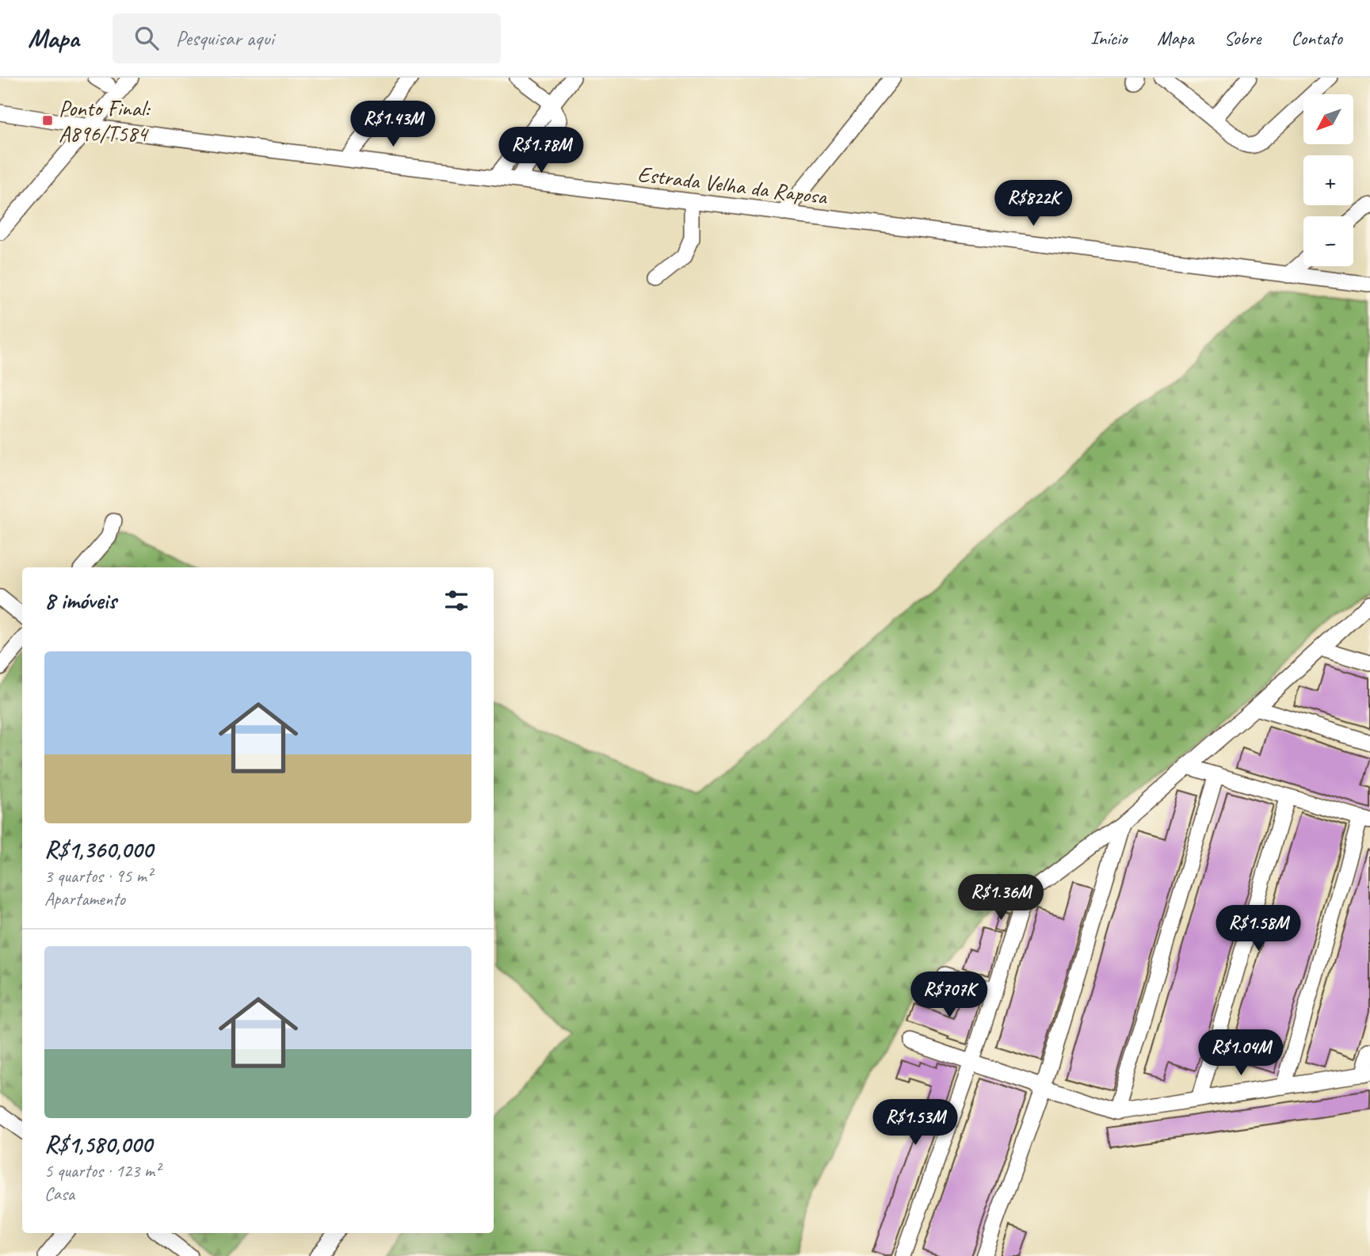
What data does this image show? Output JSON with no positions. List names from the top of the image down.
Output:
{
  "streets": {
    "street": ["Estrada Velha da Raposa"]
  },
  "places": {
    "transit": ["Ponto Final: A896/T584"]
  },
  "north": "bottom left",
  "page": {
    "header": "Mapa",
    "search": "Pesquisar aqui",
    "nav": [
      "Início",
      "Mapa",
      "Sobre",
      "Contato"
    ],
    "map_buttons": ["+", "−"],
    "price": [
      "R$1.43M",
      "R$1.78M",
      "R$822K",
      "R$1.36M",
      "R$1.58M",
      "R$707K",
      "R$1.04M",
      "R$1.53M"
    ],
    "heading": "8 imóveis",
    "list": [
      {
        "name": "R$1,360,000",
        "note": "3 quartos · 95 m² · Apartamento"
      },
      {
        "name": "R$1,580,000",
        "note": "5 quartos · 123 m² · Casa"
      }
    ]
  }
}
